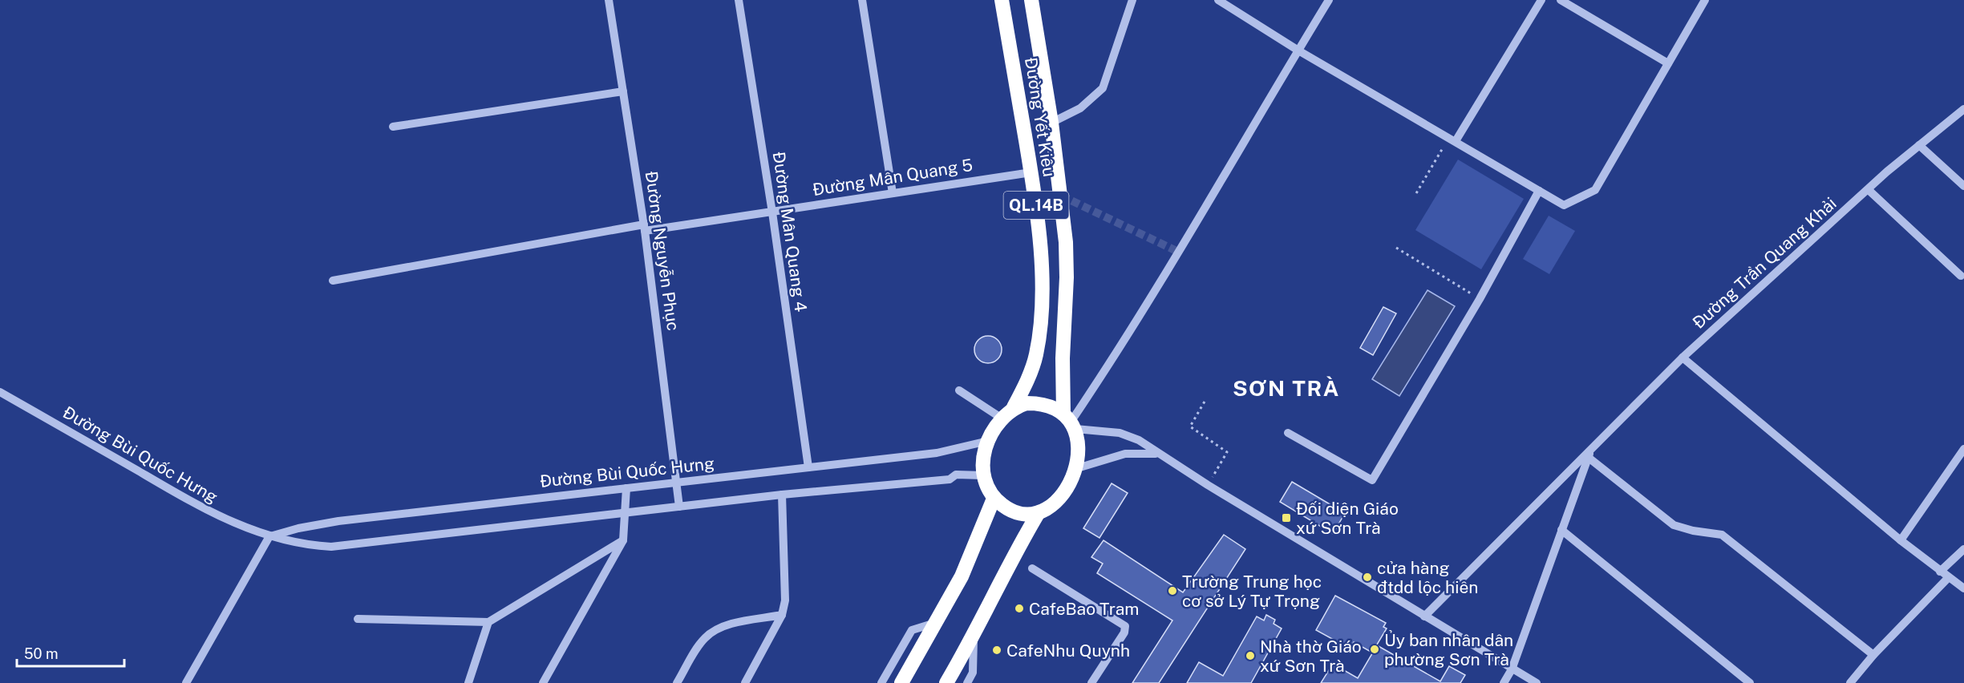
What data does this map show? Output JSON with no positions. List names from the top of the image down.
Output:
{
  "streets": {
    "highway": ["Đường Yết Kiêu", "QL.14B"],
    "street": [
      "Đường Mân Quang 5",
      "Đường Mân Quang 4",
      "Đường Nguyễn Phục",
      "Đường Trần Quang Khải",
      "Đường Bùi Quốc Hưng"
    ]
  },
  "crossings": [
    ["Đường Yết Kiêu", "Đường Mân Quang 5"],
    ["Đường Yết Kiêu", "Đường Bùi Quốc Hưng"],
    ["Đường Mân Quang 5", "Đường Mân Quang 4"],
    ["Đường Mân Quang 5", "Đường Nguyễn Phục"],
    ["Đường Mân Quang 4", "Đường Bùi Quốc Hưng"],
    ["Đường Nguyễn Phục", "Đường Bùi Quốc Hưng"]
  ],
  "districts": ["SƠN TRÀ"],
  "places": {
    "transit": ["Đối diện Giáo xứ Sơn Trà"],
    "other": [
      "cửa hàng đtdd lộc hiên",
      "Trường Trung học cơ sở Lý Tự Trọng",
      "CafeBao Tram",
      "Ủy ban nhân dân phường Sơn Trà",
      "CafeNhu Quynh",
      "Nhà thờ Giáo xứ Sơn Trà"
    ]
  },
  "scale_bar": "50 m"
}
